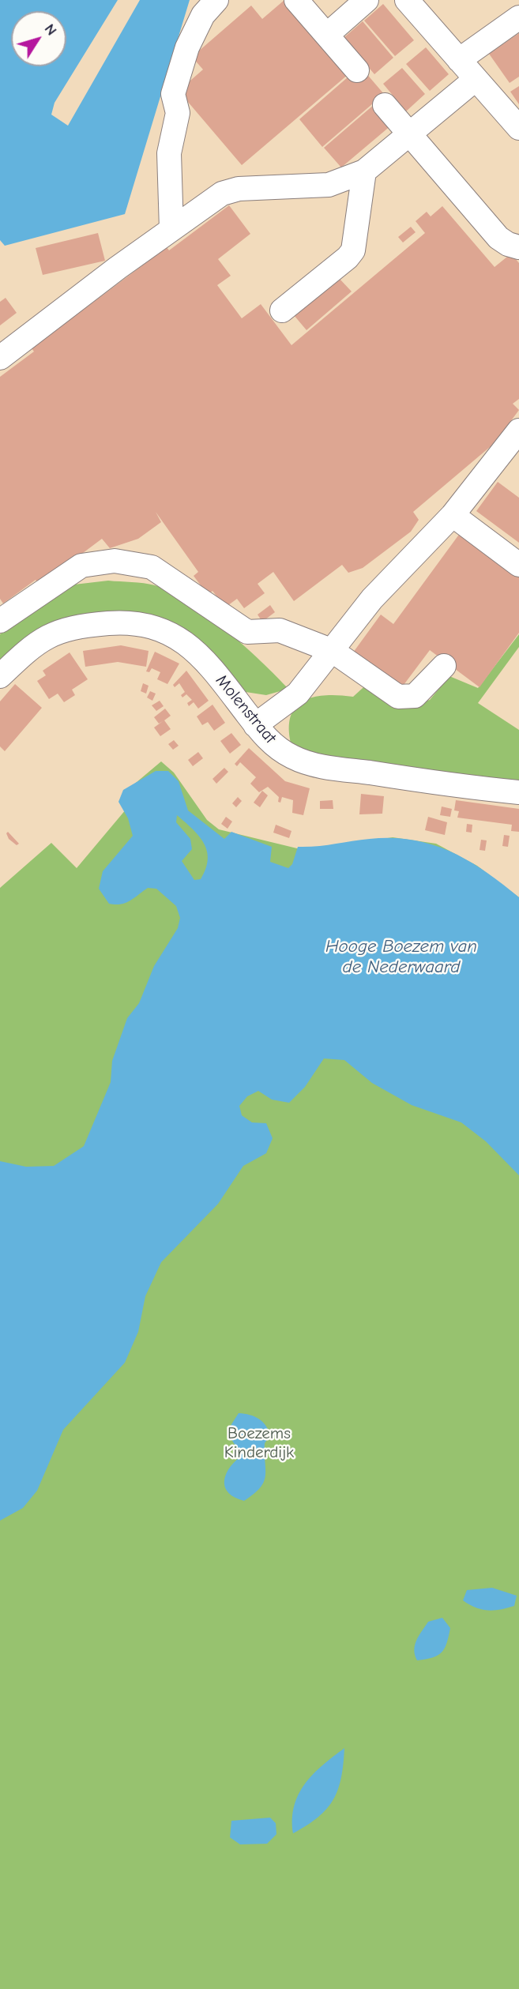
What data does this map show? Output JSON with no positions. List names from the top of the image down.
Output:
{
  "streets": {
    "street": ["Molenstraat"]
  },
  "water": ["Hooge Boezem van de Nederwaard"],
  "parks": ["Boezems Kinderdijk"],
  "north": "top right"
}
